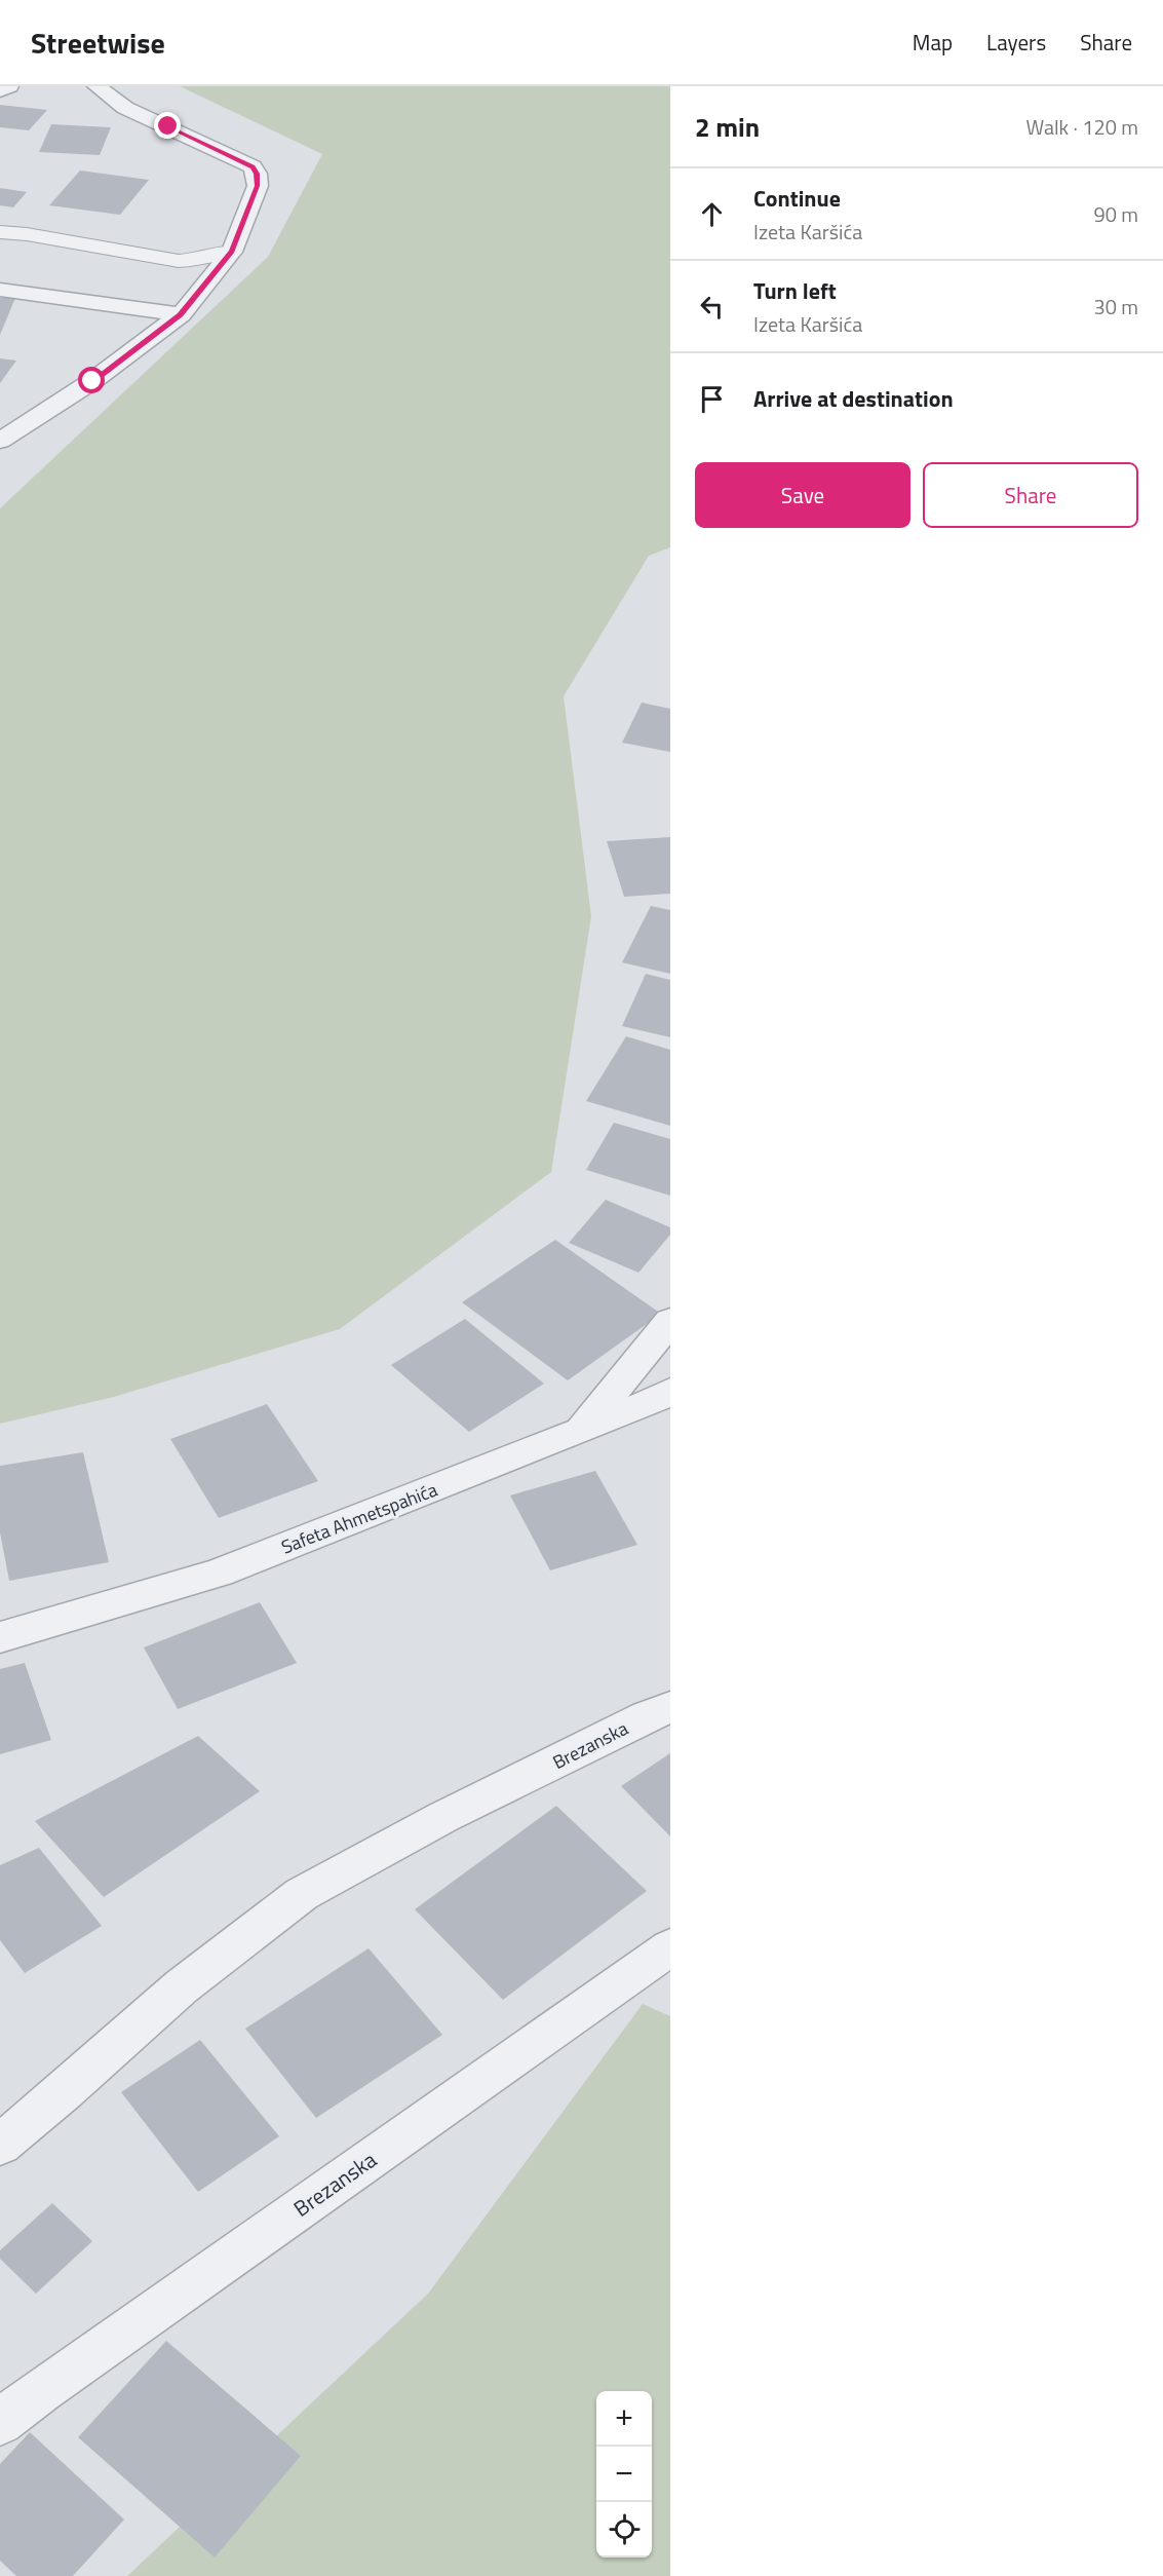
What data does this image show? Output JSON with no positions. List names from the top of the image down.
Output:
{
  "streets": {
    "street": ["Safeta Ahmetspahića", "Brezanska"]
  },
  "page": {
    "header": "Streetwise",
    "nav": ["Map", "Layers", "Share"],
    "heading": ["2 min", "Walk · 120 m"],
    "list": [
      ["Continue", "Izeta Karšića", "90 m"],
      ["Turn left", "Izeta Karšića", "30 m"],
      "Arrive at destination"
    ],
    "buttons": ["Save", "Share"],
    "map_buttons": ["+", "−"]
  }
}
